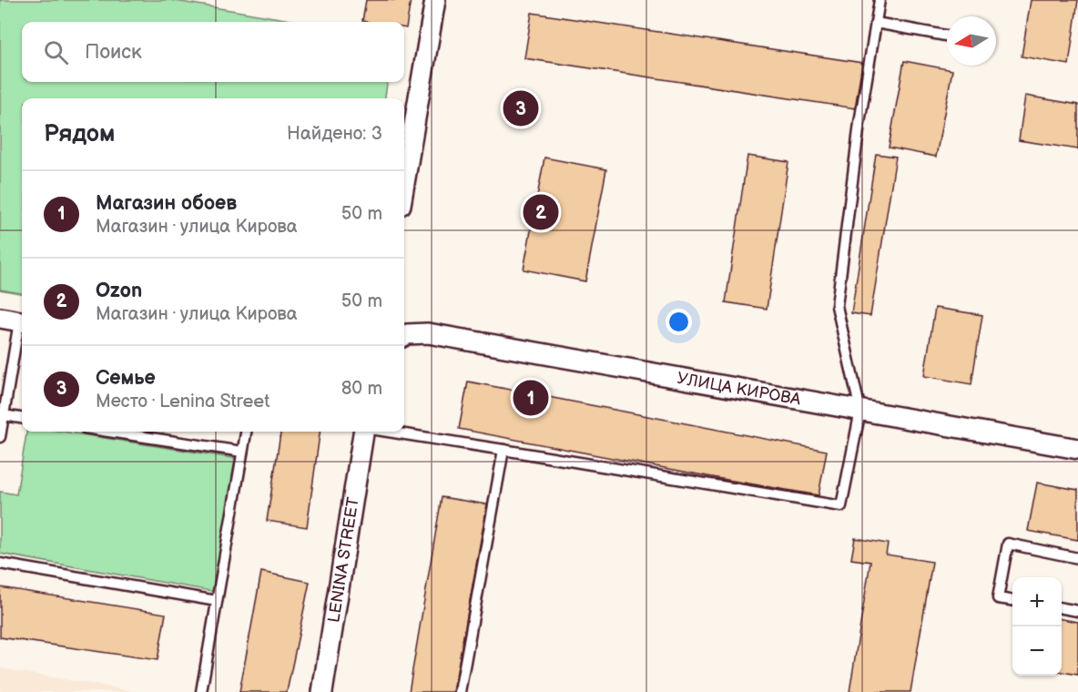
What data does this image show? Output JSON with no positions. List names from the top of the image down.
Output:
{
  "streets": {
    "street": ["УЛИЦА КИРОВА", "LENINA STREET"]
  },
  "north": "left",
  "page": {
    "search": "Поиск",
    "pins": ["3", "2", "1"],
    "heading": ["Рядом", "Найдено: 3"],
    "list": [
      {
        "mark": "1",
        "name": "Магазин обоев",
        "note": "Магазин · улица Кирова",
        "value": "50 m"
      },
      {
        "mark": "2",
        "name": "Ozon",
        "note": "Магазин · улица Кирова",
        "value": "50 m"
      },
      {
        "mark": "3",
        "name": "Семье",
        "note": "Место · Lenina Street",
        "value": "80 m"
      }
    ],
    "map_buttons": ["+", "−"]
  }
}
